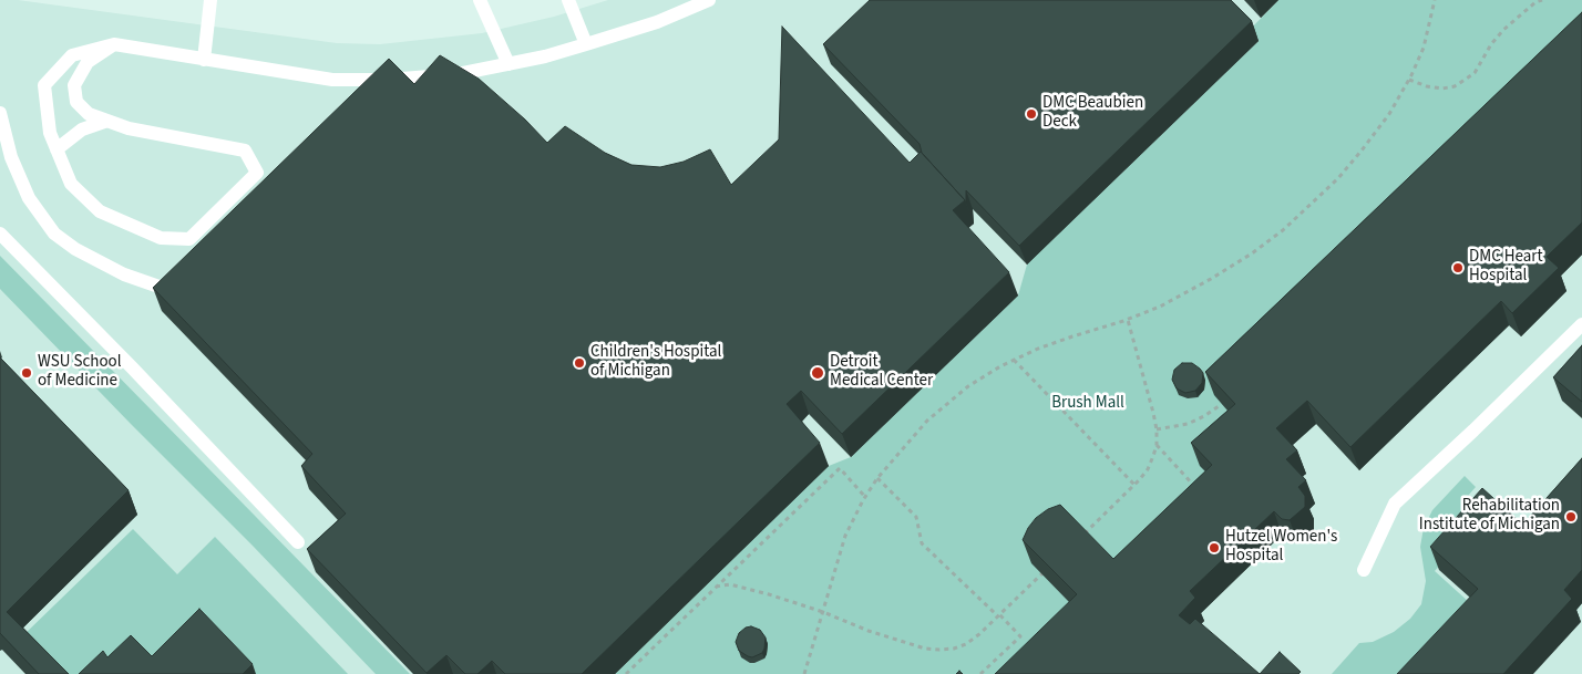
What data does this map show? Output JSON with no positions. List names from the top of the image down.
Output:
{
  "parks": ["Brush Mall"],
  "places": [
    "DMC Beaubien Deck",
    "DMC Heart Hospital",
    "Children's Hospital of Michigan",
    "WSU School of Medicine",
    "Detroit Medical Center",
    "Rehabilitation Institute of Michigan",
    "Hutzel Women's Hospital"
  ]
}
